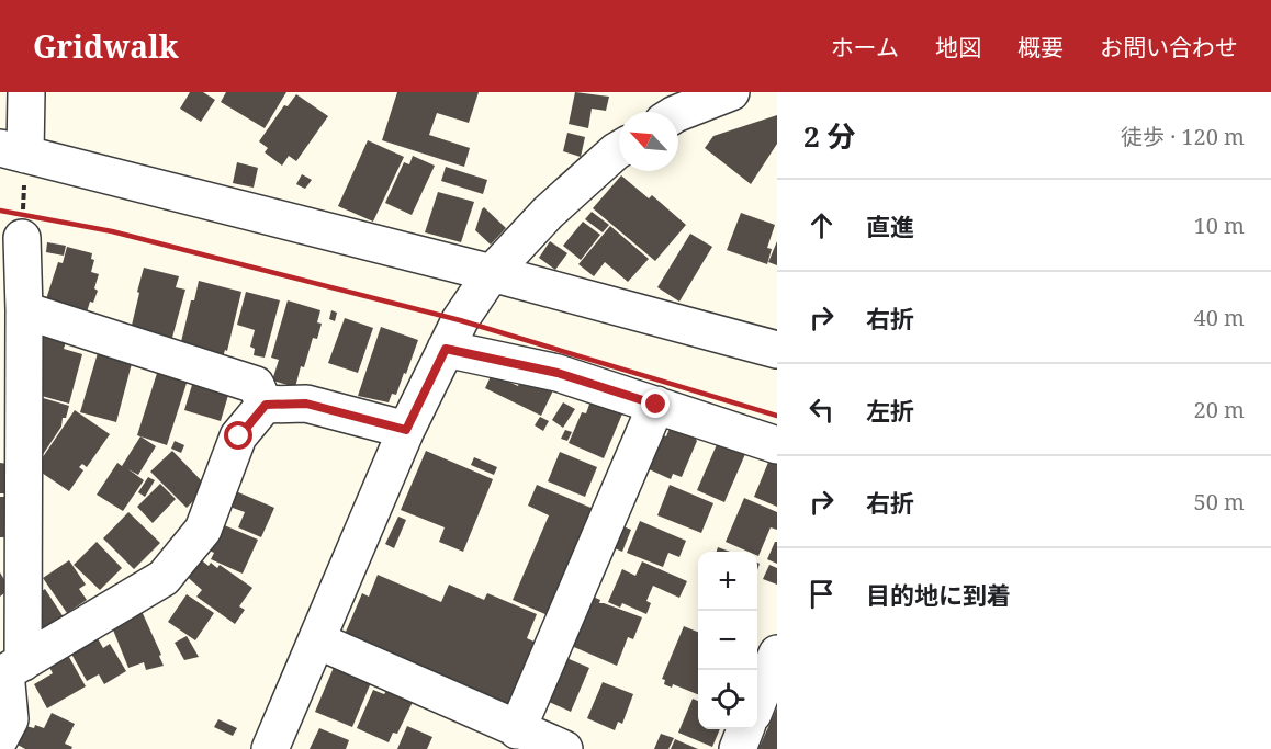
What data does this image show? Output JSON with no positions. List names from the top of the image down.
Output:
{
  "north": "top left",
  "page": {
    "header": "Gridwalk",
    "nav": [
      "ホーム",
      "地図",
      "概要",
      "お問い合わせ"
    ],
    "heading": ["2 分", "徒歩 · 120 m"],
    "list": [
      ["直進", "10 m"],
      ["右折", "40 m"],
      ["左折", "20 m"],
      ["右折", "50 m"],
      "目的地に到着"
    ],
    "map_buttons": ["+", "−"]
  }
}
